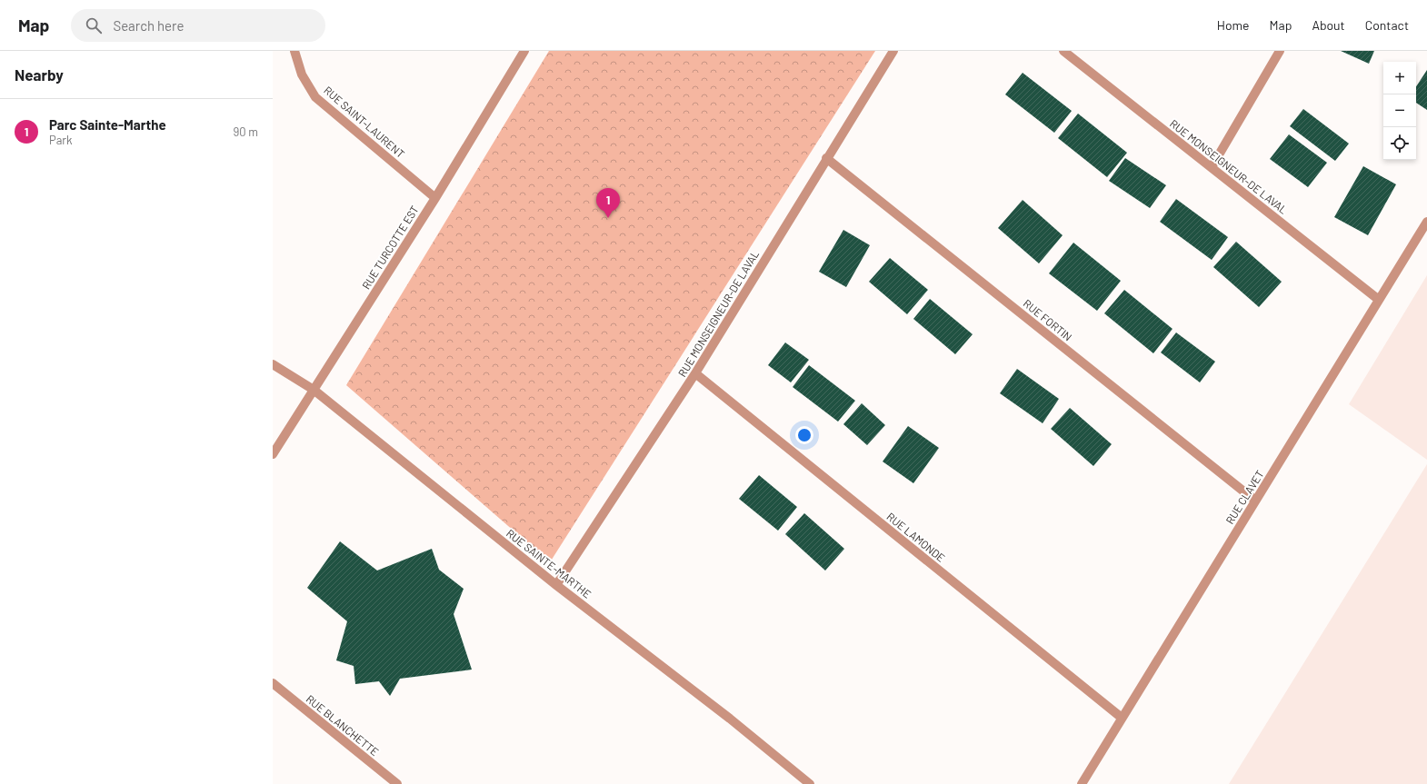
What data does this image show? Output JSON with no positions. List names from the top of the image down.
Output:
{
  "streets": {
    "street": [
      "RUE SAINT-LAURENT",
      "RUE MONSEIGNEUR-DE LAVAL",
      "RUE TURCOTTE EST",
      "RUE FORTIN",
      "RUE CLAVET",
      "RUE LAMONDE",
      "RUE SAINTE-MARTHE",
      "RUE BLANCHETTE"
    ]
  },
  "crossings": [
    ["RUE SAINT-LAURENT", "RUE TURCOTTE EST"],
    ["RUE MONSEIGNEUR-DE LAVAL", "RUE FORTIN"],
    ["RUE MONSEIGNEUR-DE LAVAL", "RUE CLAVET"],
    ["RUE MONSEIGNEUR-DE LAVAL", "RUE LAMONDE"],
    ["RUE MONSEIGNEUR-DE LAVAL", "RUE SAINTE-MARTHE"],
    ["RUE TURCOTTE EST", "RUE SAINTE-MARTHE"],
    ["RUE FORTIN", "RUE CLAVET"],
    ["RUE CLAVET", "RUE LAMONDE"]
  ],
  "page": {
    "header": "Map",
    "search": "Search here",
    "nav": [
      "Home",
      "Map",
      "About",
      "Contact"
    ],
    "heading": "Nearby",
    "map_buttons": ["+", "−"],
    "list": [
      {
        "mark": "1",
        "name": "Parc Sainte-Marthe",
        "note": "Park",
        "value": "90 m"
      }
    ],
    "pins": "1"
  }
}
